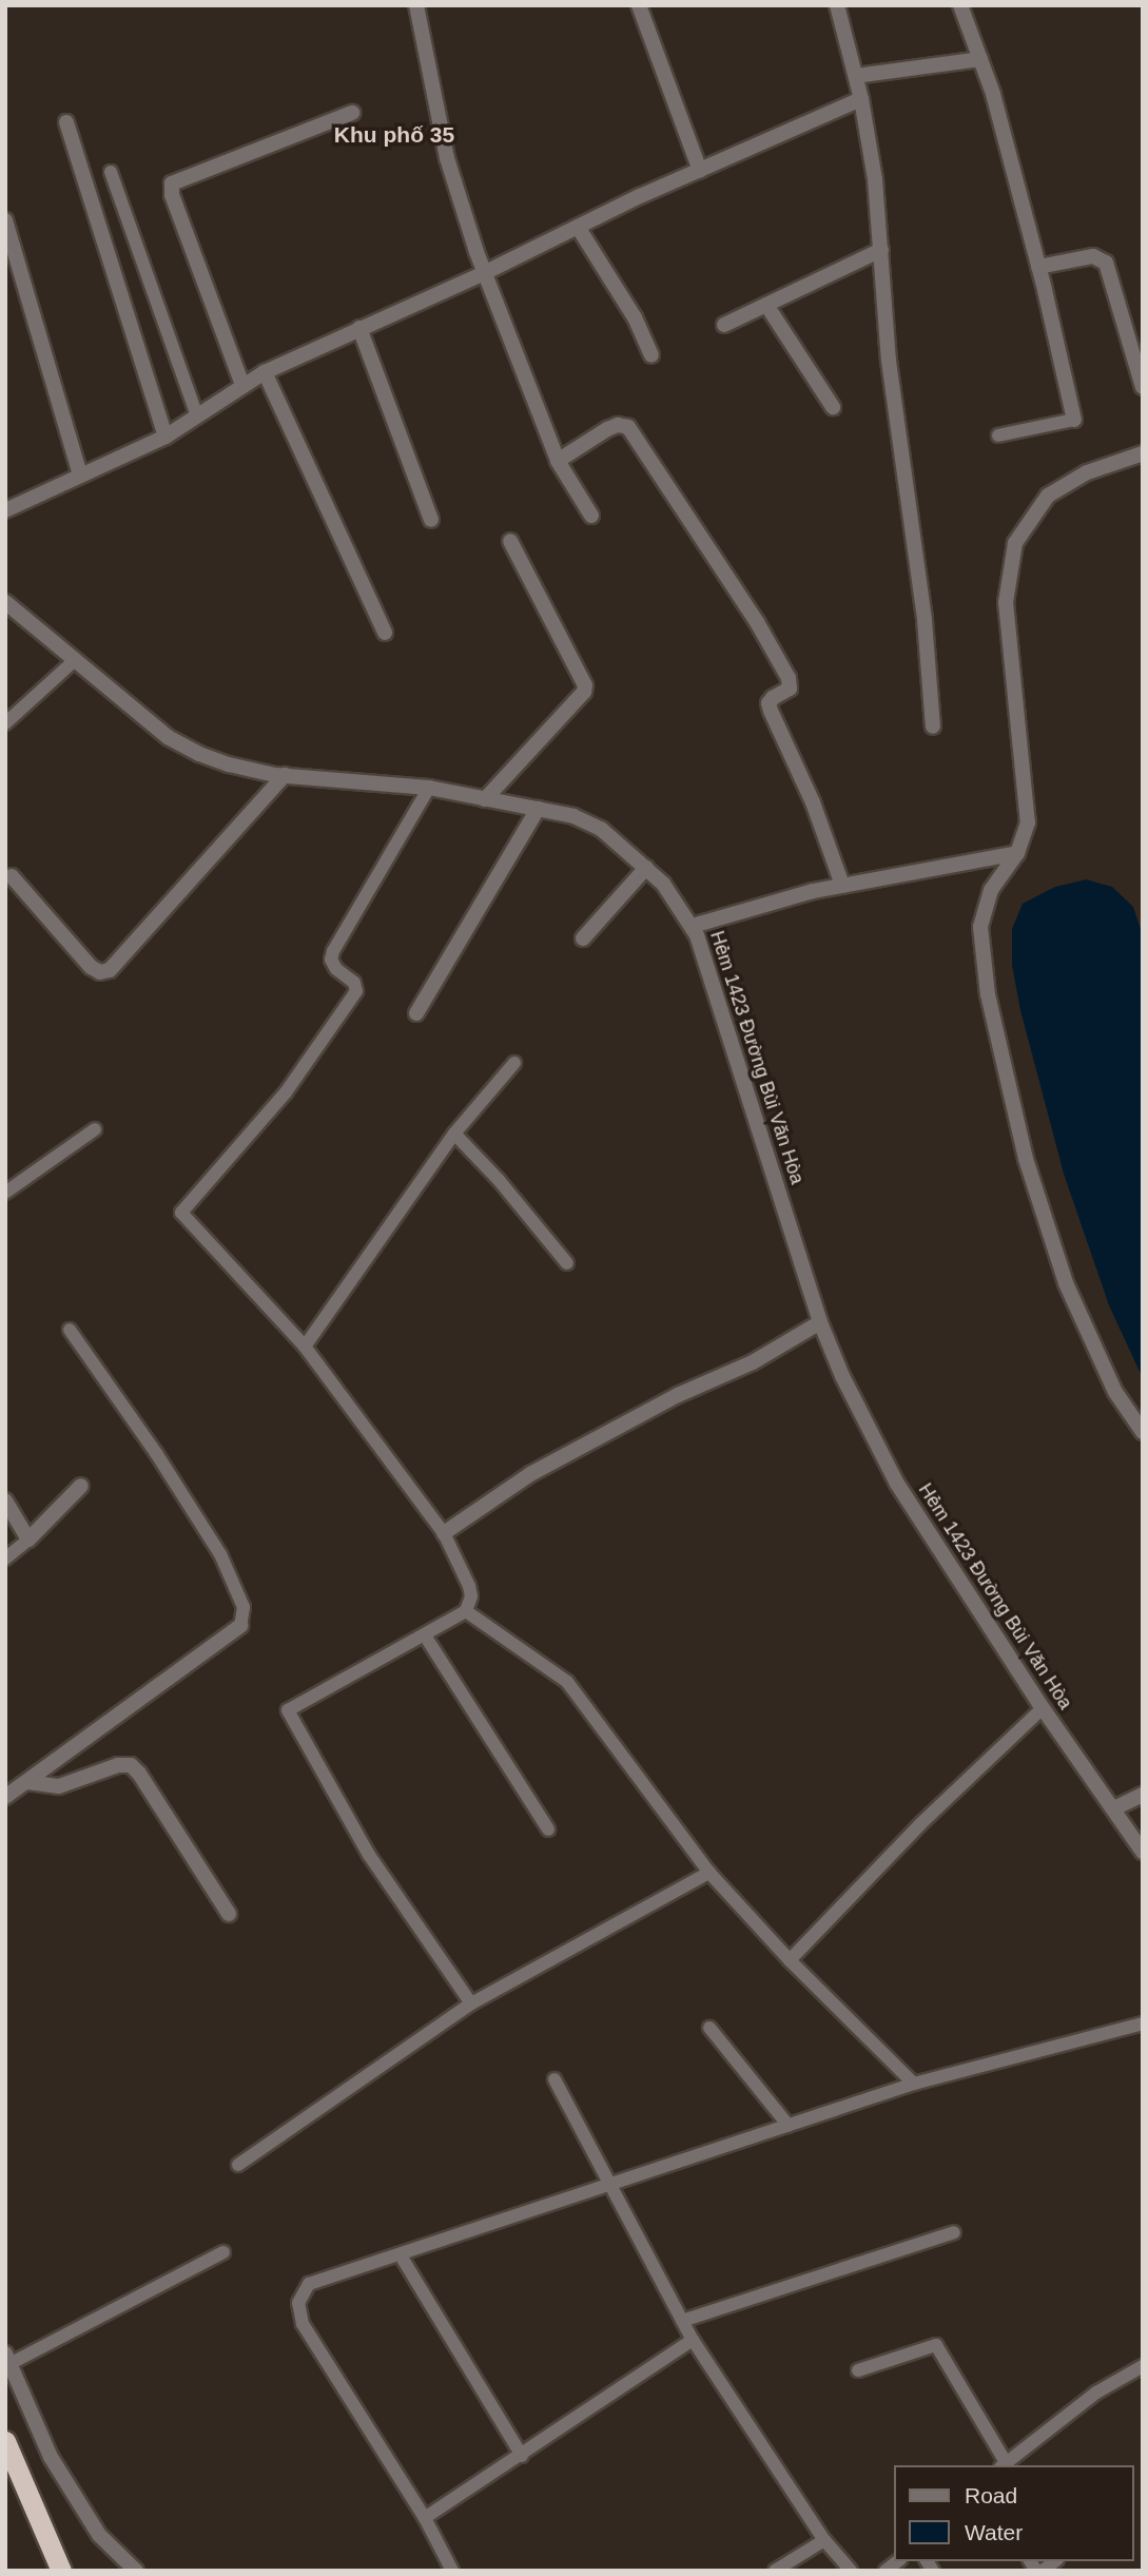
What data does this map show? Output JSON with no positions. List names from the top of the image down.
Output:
{
  "streets": {
    "street": ["Hẻm 1423 Đường Bùi Văn Hòa"]
  },
  "districts": ["Khu phố 35"],
  "legend": ["Road", "Water"]
}
